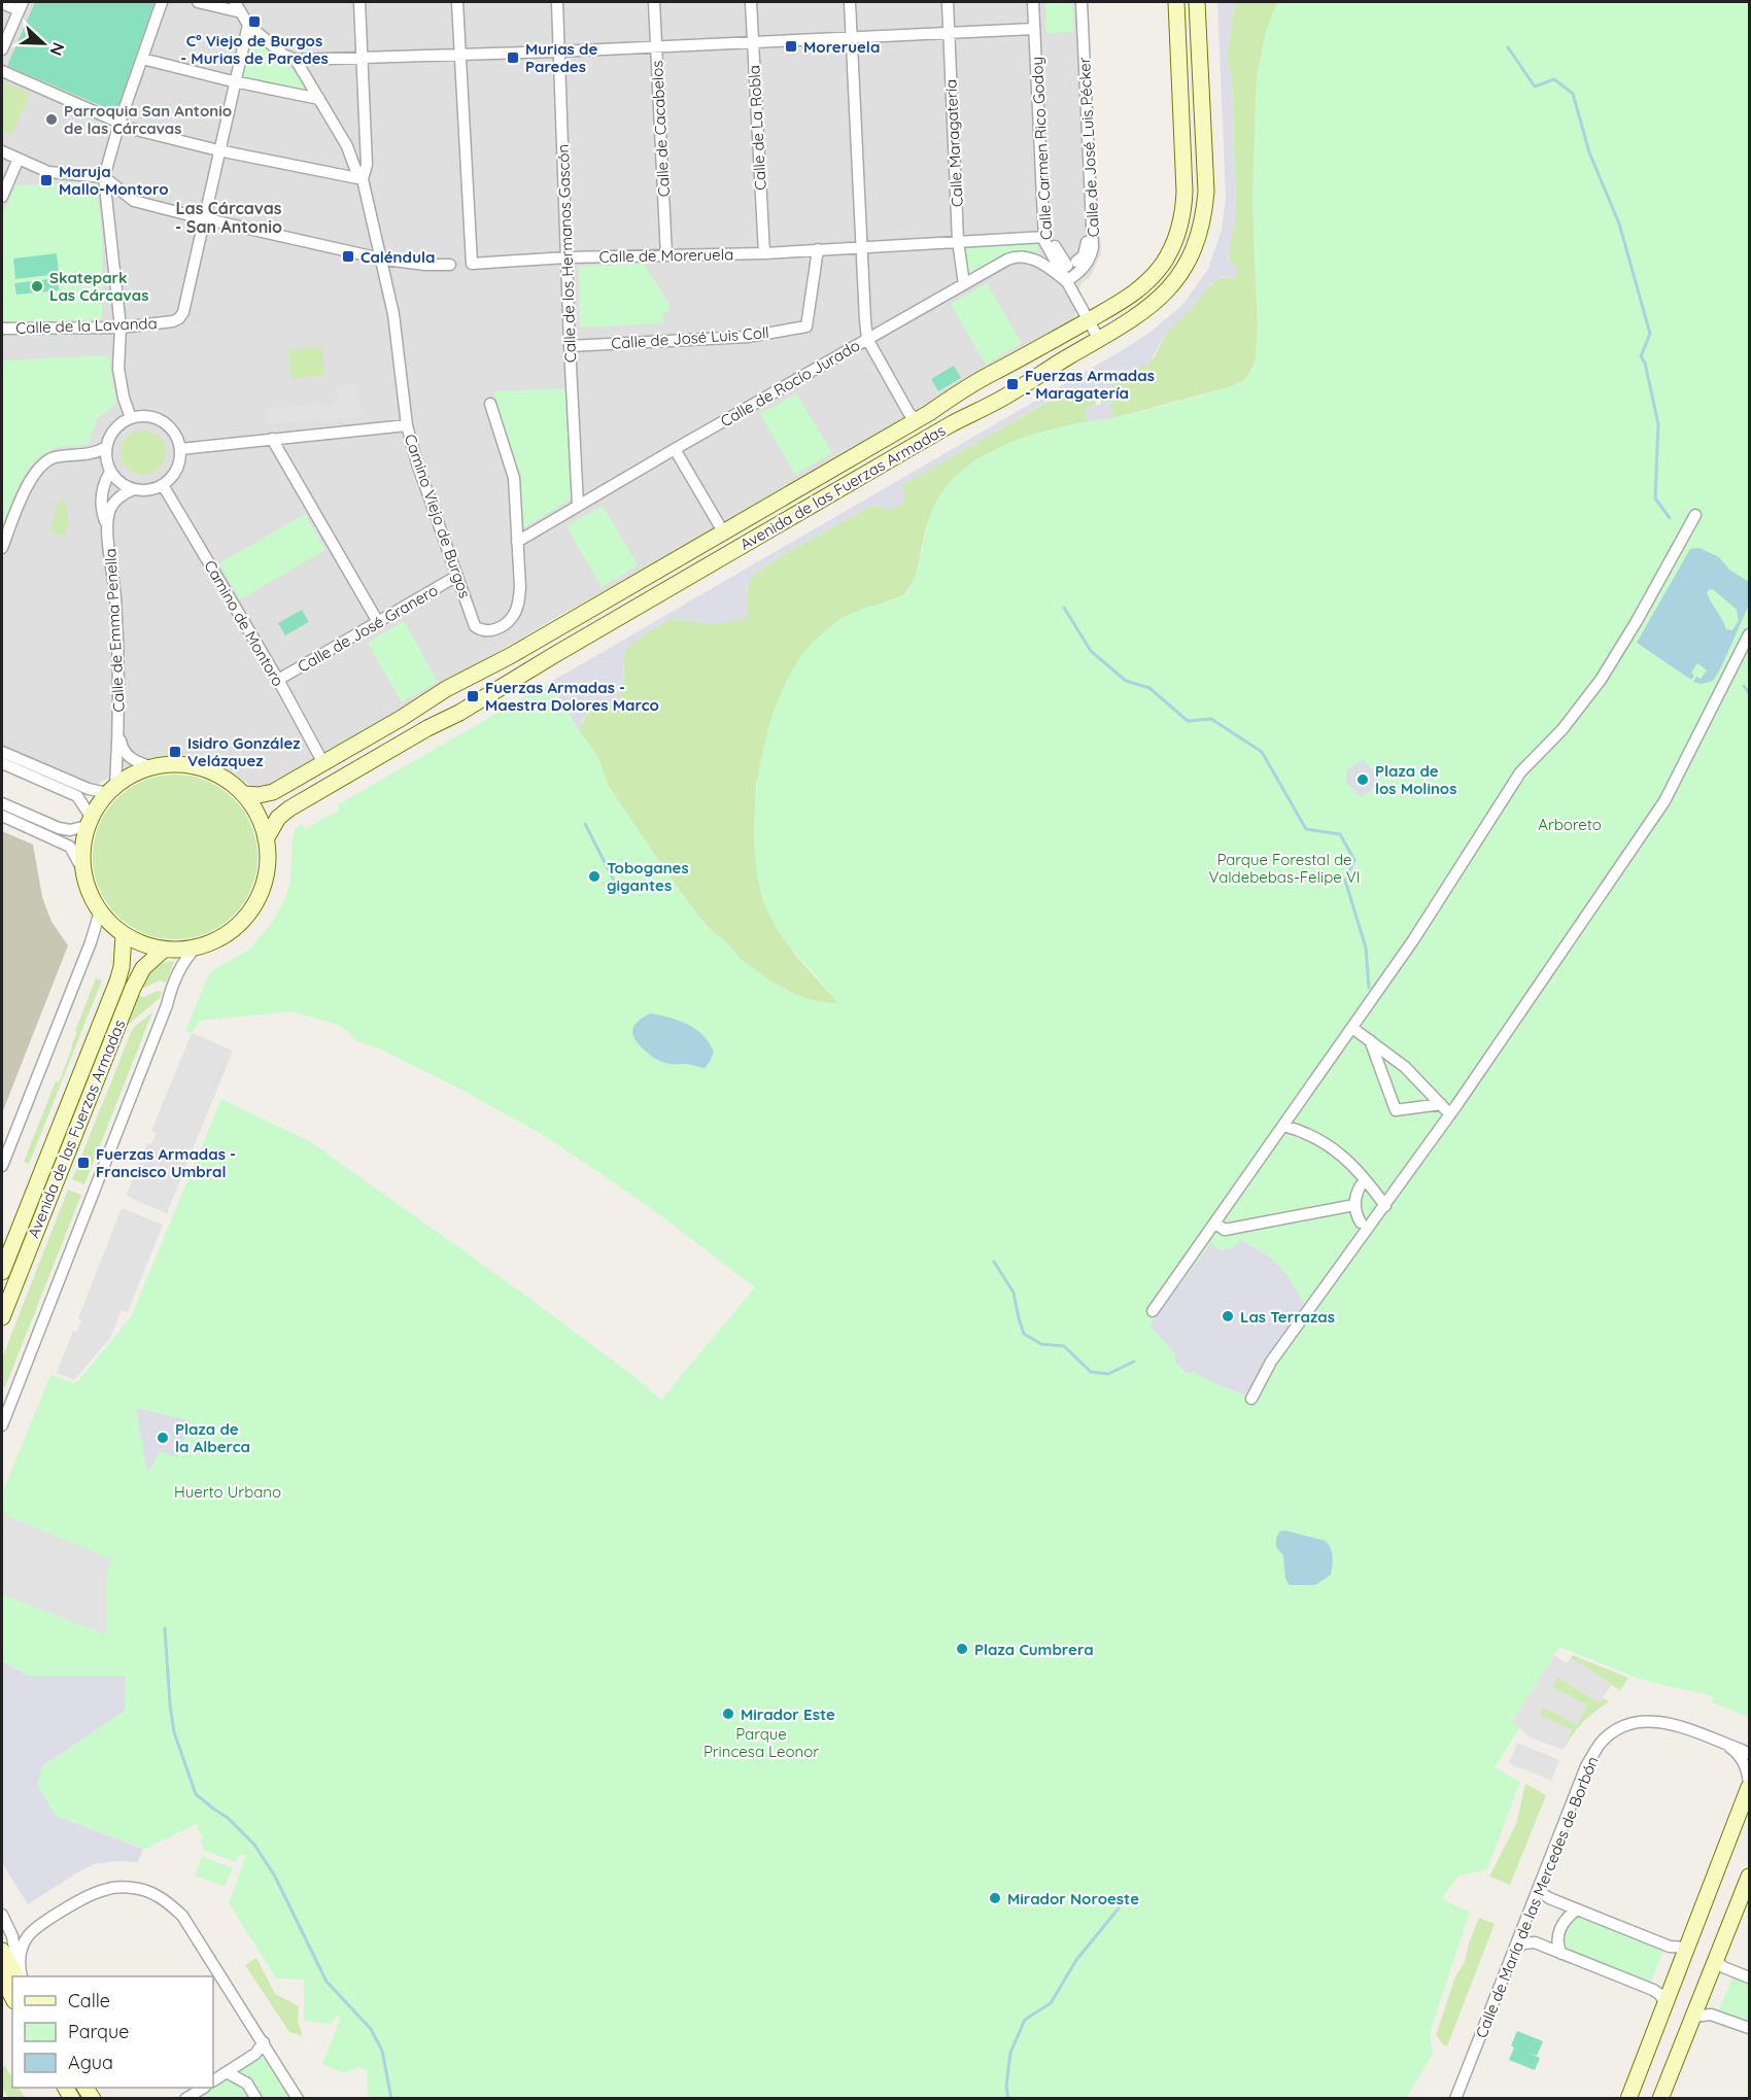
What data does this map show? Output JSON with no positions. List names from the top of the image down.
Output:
{
  "streets": {
    "street": [
      "Calle de La Robla",
      "Calle de Cacabelos",
      "Calle Maragatería",
      "Calle de José Luis Pécker",
      "Calle Carmen Rico Godoy",
      "Calle de los Hermanos Gascón",
      "Calle de Moreruela",
      "Calle de la Lavanda",
      "Calle de José Luis Coll",
      "Calle de Rocío Jurado",
      "Avenida de las Fuerzas Armadas",
      "Camino Viejo de Burgos",
      "Camino de Montoro",
      "Calle de José Granero",
      "Calle de Emma Penella",
      "Calle de María de las Mercedes de Borbón"
    ]
  },
  "crossings": [
    ["Calle de La Robla", "Calle de Moreruela"],
    ["Calle de Cacabelos", "Calle de Moreruela"],
    ["Calle Maragatería", "Calle de Moreruela"],
    ["Calle Maragatería", "Calle de Rocío Jurado"],
    ["Calle de José Luis Pécker", "Calle Carmen Rico Godoy"],
    ["Calle de José Luis Pécker", "Calle de Rocío Jurado"],
    ["Calle Carmen Rico Godoy", "Calle de Moreruela"],
    ["Calle Carmen Rico Godoy", "Calle de Rocío Jurado"],
    ["Calle Carmen Rico Godoy", "Avenida de las Fuerzas Armadas"],
    ["Calle de los Hermanos Gascón", "Calle de Moreruela"],
    ["Calle de los Hermanos Gascón", "Calle de José Luis Coll"],
    ["Calle de los Hermanos Gascón", "Calle de Rocío Jurado"],
    ["Calle de Moreruela", "Calle de José Luis Coll"],
    ["Calle de Rocío Jurado", "Camino Viejo de Burgos"],
    ["Avenida de las Fuerzas Armadas", "Camino de Montoro"],
    ["Avenida de las Fuerzas Armadas", "Calle de Emma Penella"],
    ["Camino Viejo de Burgos", "Calle de José Granero"],
    ["Camino de Montoro", "Calle de José Granero"],
    ["Camino de Montoro", "Calle de Emma Penella"]
  ],
  "districts": ["Las Cárcavas - San Antonio"],
  "parks": [
    "Arboreto",
    "Parque Forestal de Valdebebas-Felipe VI",
    "Huerto Urbano",
    "Parque Princesa Leonor"
  ],
  "places": {
    "transit": [
      "Cº Viejo de Burgos - Murias de Paredes",
      "Moreruela",
      "Murias de Paredes",
      "Maruja Mallo-Montoro",
      "Caléndula",
      "Fuerzas Armadas - Maragatería",
      "Fuerzas Armadas - Maestra Dolores Marco",
      "Isidro González Velázquez",
      "Fuerzas Armadas - Francisco Umbral"
    ],
    "other": [
      "Parroquia San Antonio de las Cárcavas",
      "Skatepark Las Cárcavas",
      "Plaza de los Molinos",
      "Toboganes gigantes",
      "Las Terrazas",
      "Plaza de la Alberca",
      "Plaza Cumbrera",
      "Mirador Este",
      "Mirador Noroeste"
    ]
  },
  "legend": ["Calle", "Parque", "Agua"],
  "north": "right"
}
